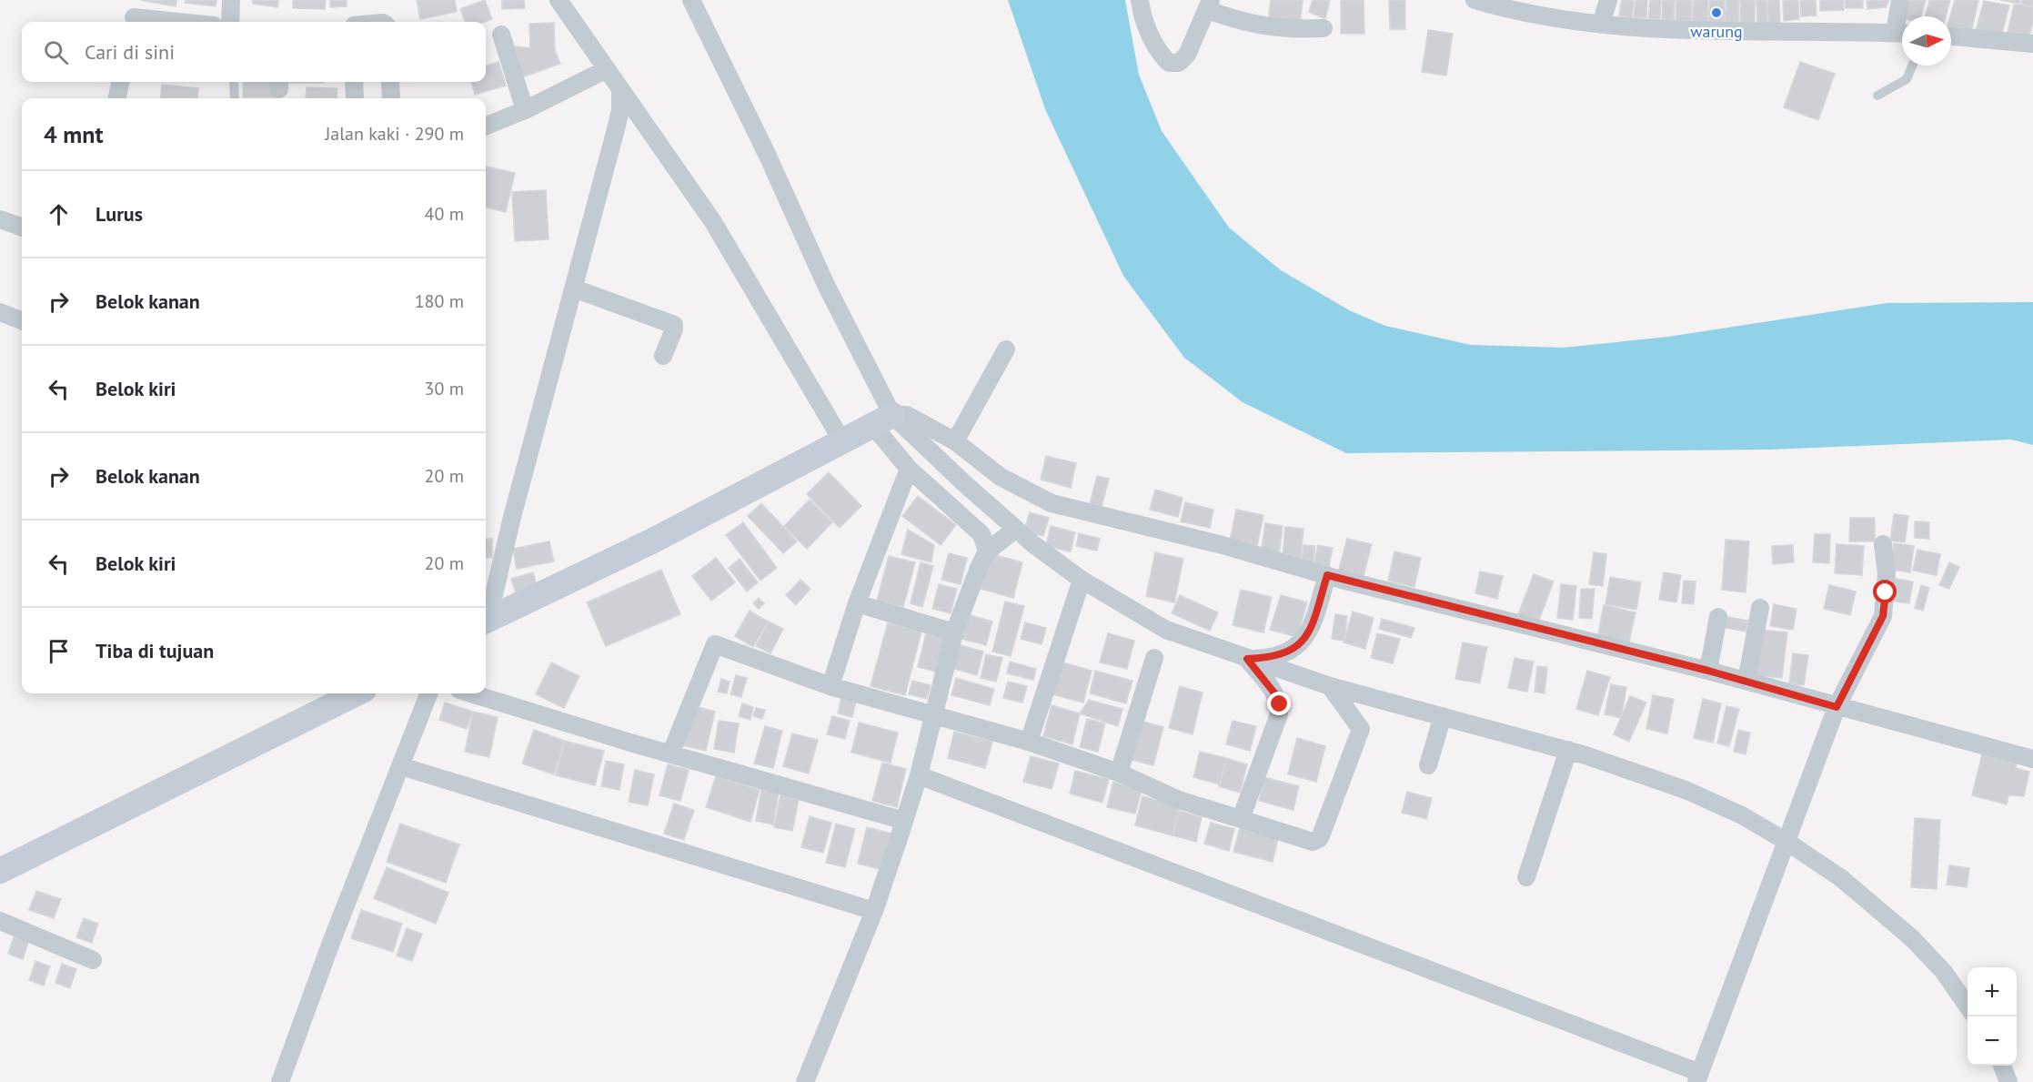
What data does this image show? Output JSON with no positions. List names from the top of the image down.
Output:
{
  "places": ["warung"],
  "north": "right",
  "page": {
    "search": "Cari di sini",
    "heading": ["4 mnt", "Jalan kaki · 290 m"],
    "list": [
      ["Lurus", "40 m"],
      ["Belok kanan", "180 m"],
      ["Belok kiri", "30 m"],
      ["Belok kanan", "20 m"],
      ["Belok kiri", "20 m"],
      "Tiba di tujuan"
    ],
    "map_buttons": ["+", "−"]
  }
}
